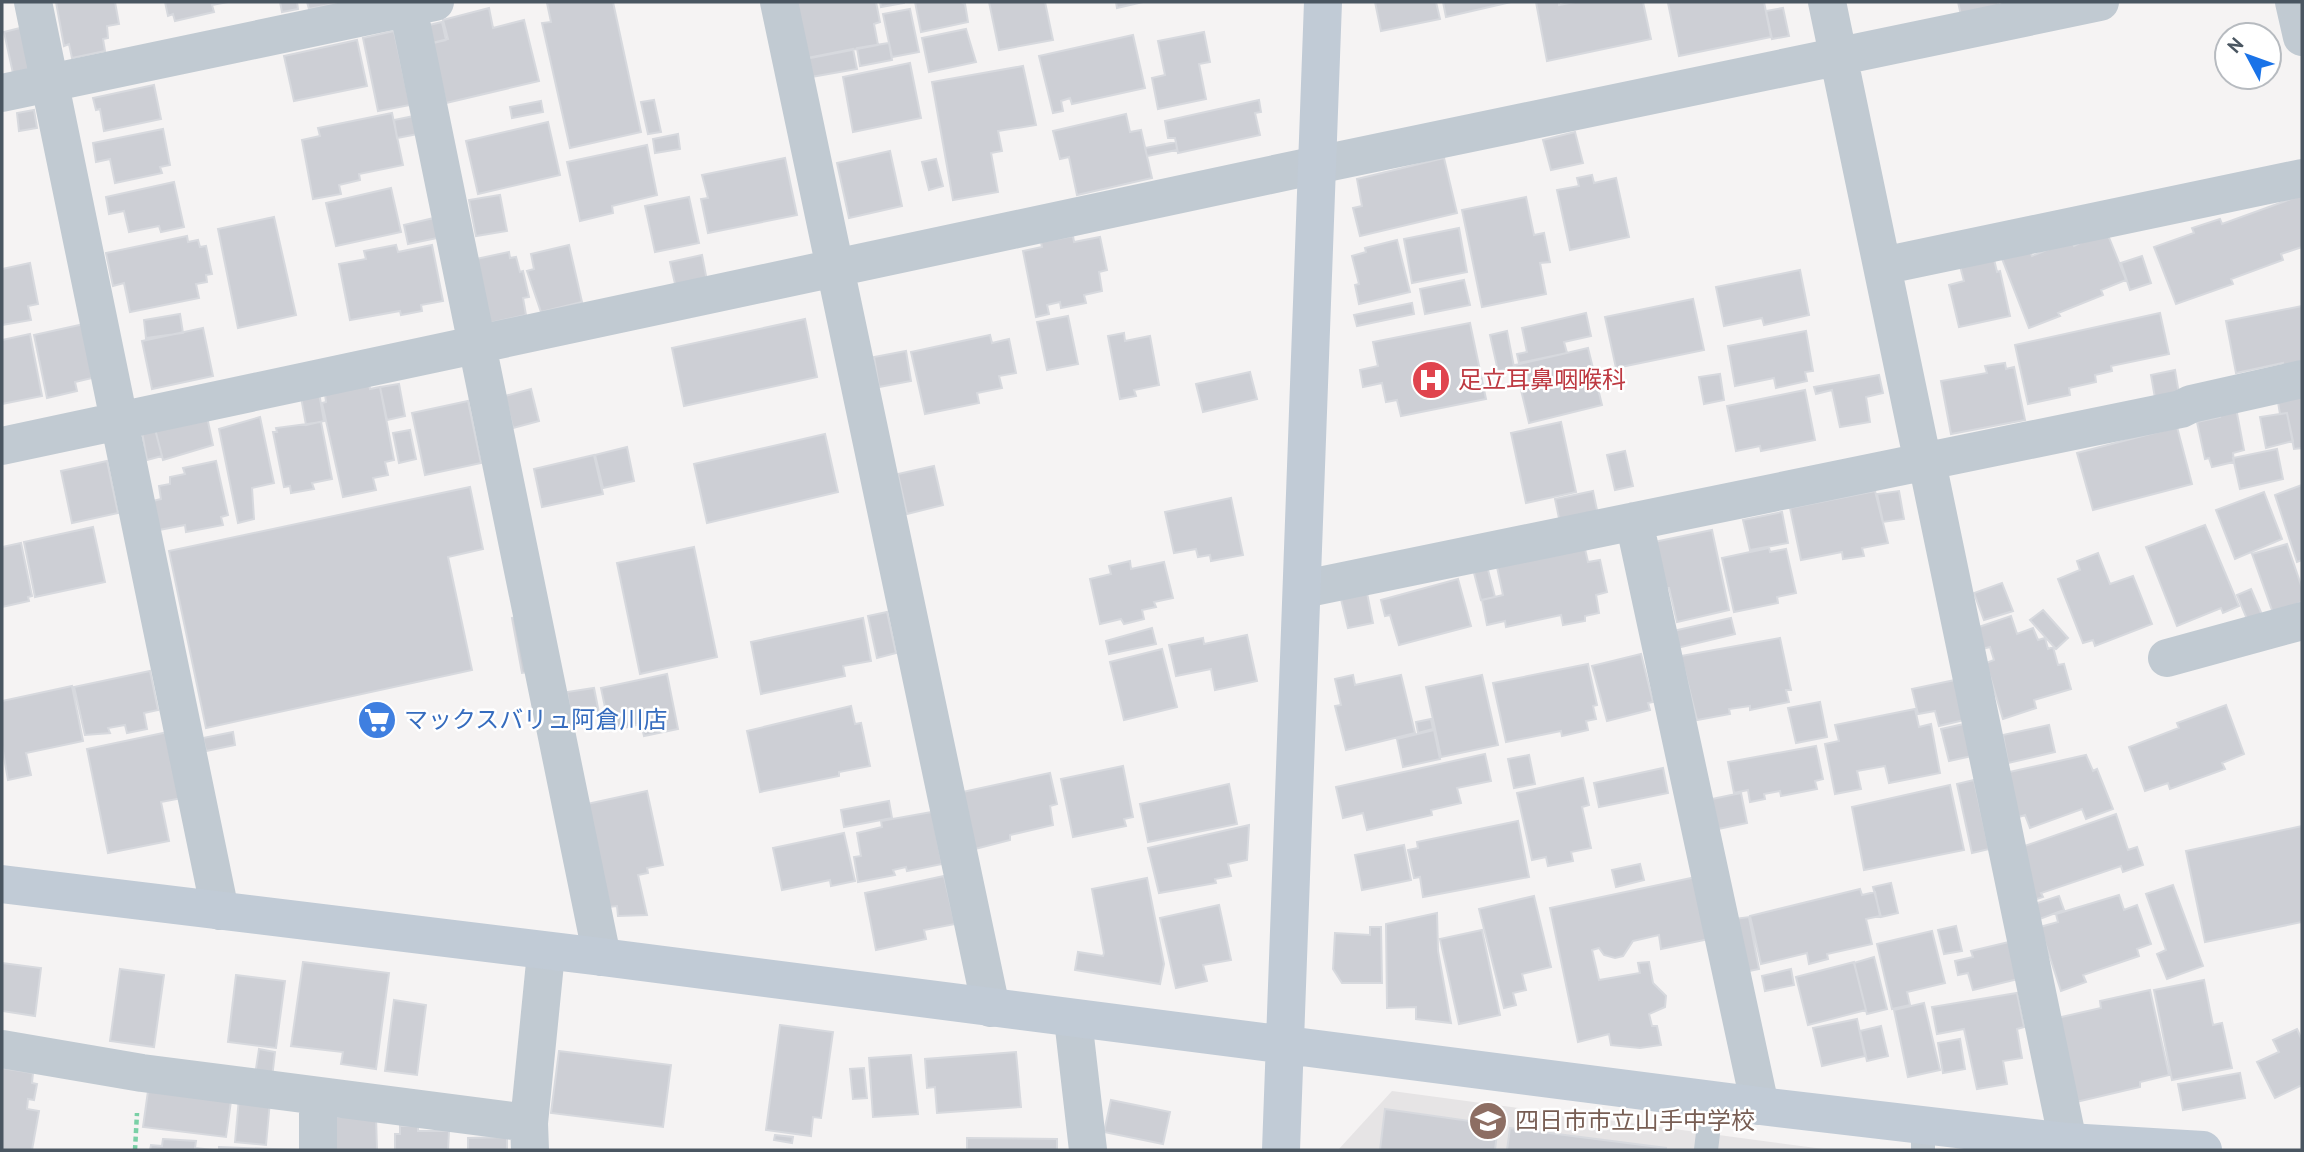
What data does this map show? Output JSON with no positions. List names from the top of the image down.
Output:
{
  "places": {
    "hospital": ["足立耳鼻咽喉科"],
    "supermarket": ["マックスバリュ阿倉川店"],
    "school or university": ["四日市市立山手中学校"]
  },
  "north": "top left"
}
